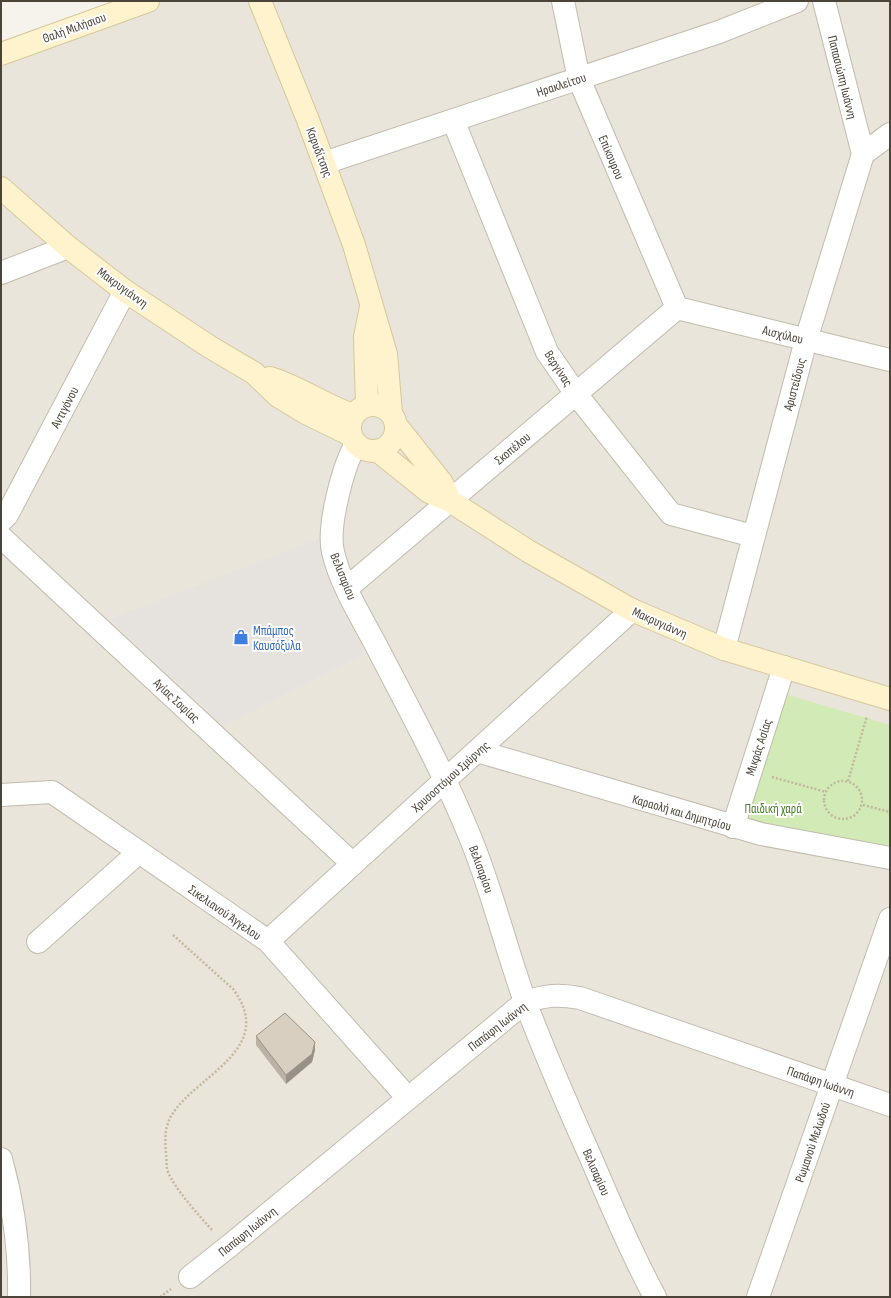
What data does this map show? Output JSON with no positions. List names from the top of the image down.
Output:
{
  "streets": {
    "street": [
      "Θαλή Μιλήσιου",
      "Παπασιώπη Ιωάννη",
      "Ηρακλείτου",
      "Καρυδίτσης",
      "Επίκουρου",
      "Μακρυγιάννη",
      "Αισχύλου",
      "Βεργίνας",
      "Αριστείδους",
      "Αντιγόνου",
      "Σκοπέλου",
      "Βελισαρίου",
      "Αγίας Σοφίας",
      "Μικράς Ασίας",
      "Χρυσοστόμου Σμύρνης",
      "Καραολή και Δημητρίου",
      "Σικελιανού Άγγελου",
      "Παπάφη Ιωάννη",
      "Ρωμανού Μελωδού"
    ]
  },
  "crossings": [
    ["Παπασιώπη Ιωάννη", "Αριστείδους"],
    ["Ηρακλείτου", "Καρυδίτσης"],
    ["Ηρακλείτου", "Επίκουρου"],
    ["Ηρακλείτου", "Βεργίνας"],
    ["Καρυδίτσης", "Μακρυγιάννη"],
    ["Καρυδίτσης", "Βελισαρίου"],
    ["Επίκουρου", "Αισχύλου"],
    ["Επίκουρου", "Σκοπέλου"],
    ["Μακρυγιάννη", "Αριστείδους"],
    ["Μακρυγιάννη", "Αντιγόνου"],
    ["Μακρυγιάννη", "Σκοπέλου"],
    ["Μακρυγιάννη", "Βελισαρίου"],
    ["Μακρυγιάννη", "Μικράς Ασίας"],
    ["Μακρυγιάννη", "Χρυσοστόμου Σμύρνης"],
    ["Αισχύλου", "Αριστείδους"],
    ["Αισχύλου", "Σκοπέλου"],
    ["Βεργίνας", "Αριστείδους"],
    ["Βεργίνας", "Σκοπέλου"],
    ["Σκοπέλου", "Βελισαρίου"],
    ["Βελισαρίου", "Χρυσοστόμου Σμύρνης"],
    ["Βελισαρίου", "Παπάφη Ιωάννη"],
    ["Αγίας Σοφίας", "Χρυσοστόμου Σμύρνης"],
    ["Μικράς Ασίας", "Καραολή και Δημητρίου"],
    ["Χρυσοστόμου Σμύρνης", "Καραολή και Δημητρίου"],
    ["Χρυσοστόμου Σμύρνης", "Σικελιανού Άγγελου"],
    ["Σικελιανού Άγγελου", "Παπάφη Ιωάννη"],
    ["Παπάφη Ιωάννη", "Ρωμανού Μελωδού"]
  ],
  "parks": ["Παιδική χαρά"],
  "places": {
    "shop": ["Μπάμπος Καυσόξυλα"]
  }
}
